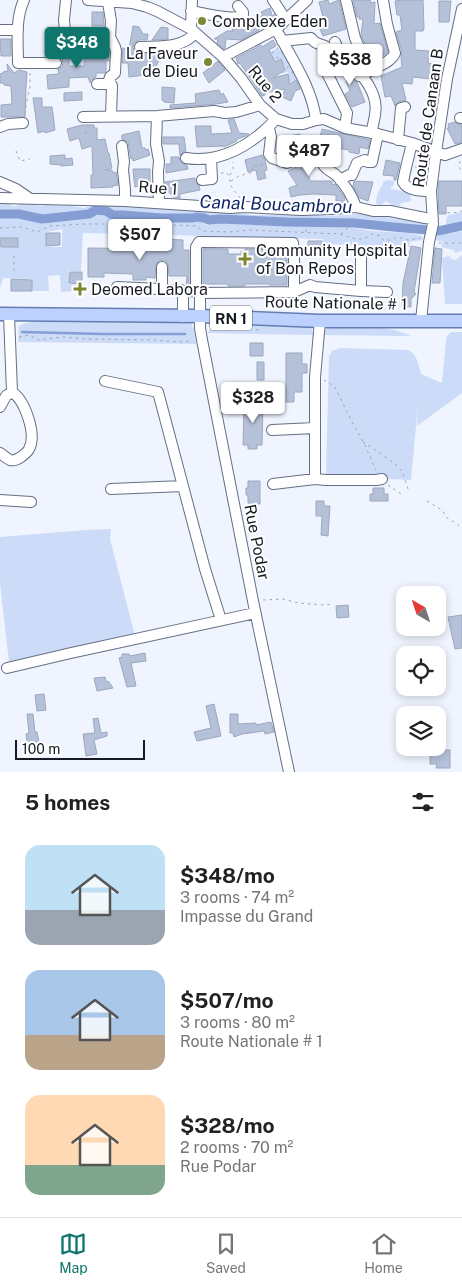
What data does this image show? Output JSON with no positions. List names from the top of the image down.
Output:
{
  "streets": {
    "main road": ["Route Nationale # 1", "RN 1"],
    "street": [
      "Rue 2",
      "Route de Canaan B",
      "Rue 1",
      "Rue Podar"
    ]
  },
  "crossings": [
    ["Rue 2", "Route de Canaan B"],
    ["Route de Canaan B", "Rue 1"],
    ["Route de Canaan B", "Route Nationale # 1"],
    ["Route Nationale # 1", "Rue Podar"]
  ],
  "water": ["Canal Boucambrou"],
  "places": {
    "other": ["Complexe Eden", "La Faveur de Dieu"],
    "health": ["Community Hospital of Bon Repos", "Deomed Labora"]
  },
  "scale_bar": "100 m",
  "north": "top left",
  "page": {
    "price": [
      "$348",
      "$538",
      "$487",
      "$507",
      "$328"
    ],
    "scale": "100 m",
    "heading": "5 homes",
    "list": [
      {
        "name": "$348/mo",
        "note": "3 rooms · 74 m² · Impasse du Grand"
      },
      {
        "name": "$507/mo",
        "note": "3 rooms · 80 m² · Route Nationale # 1"
      },
      {
        "name": "$328/mo",
        "note": "2 rooms · 70 m² · Rue Podar"
      }
    ],
    "tabs": ["Map", "Saved", "Home"]
  }
}
